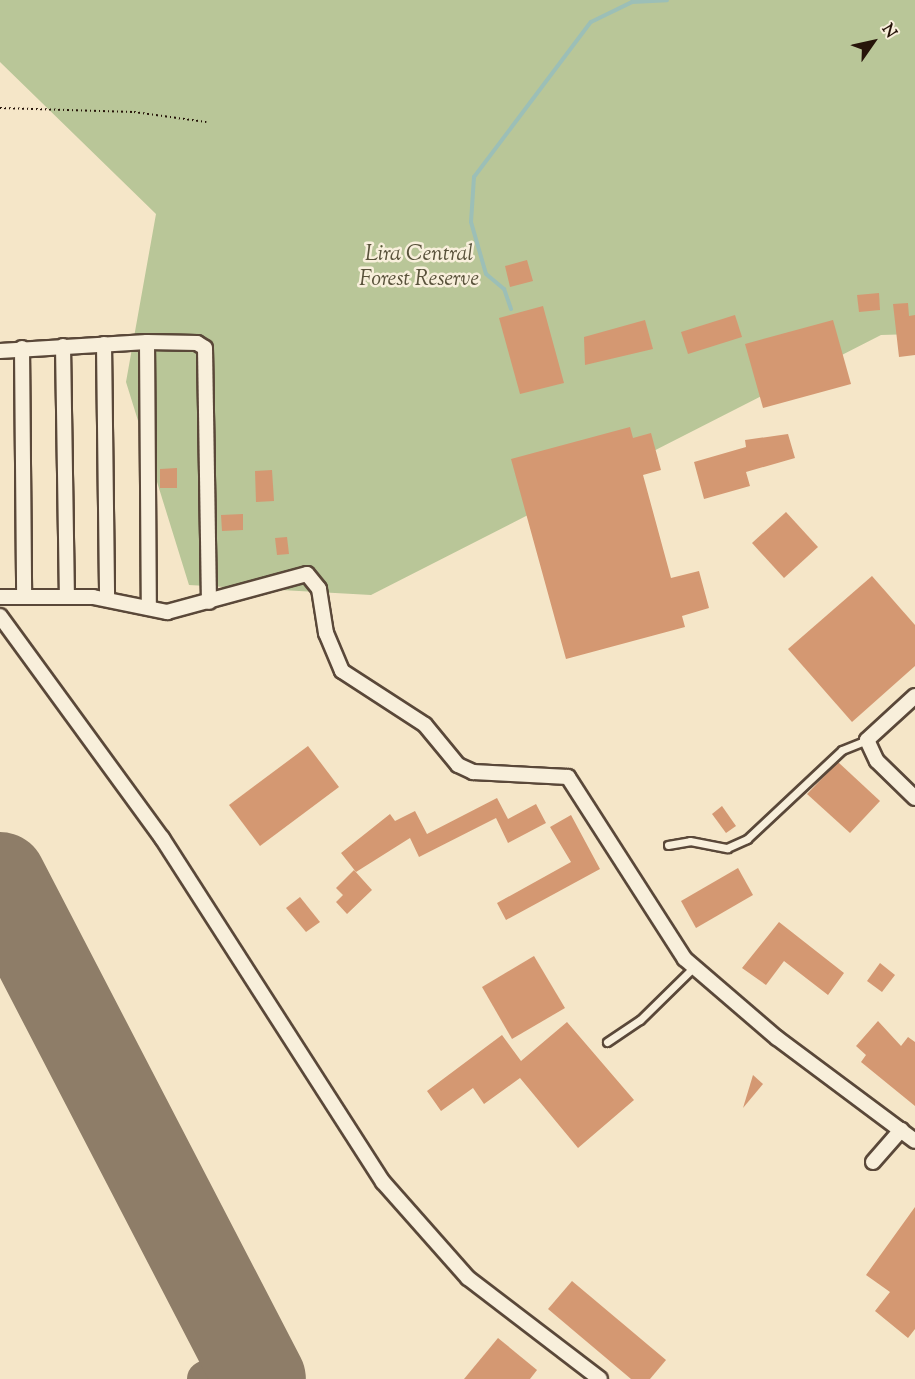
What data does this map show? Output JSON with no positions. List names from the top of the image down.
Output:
{
  "parks": ["Lira Central Forest Reserve"],
  "north": "top right"
}
